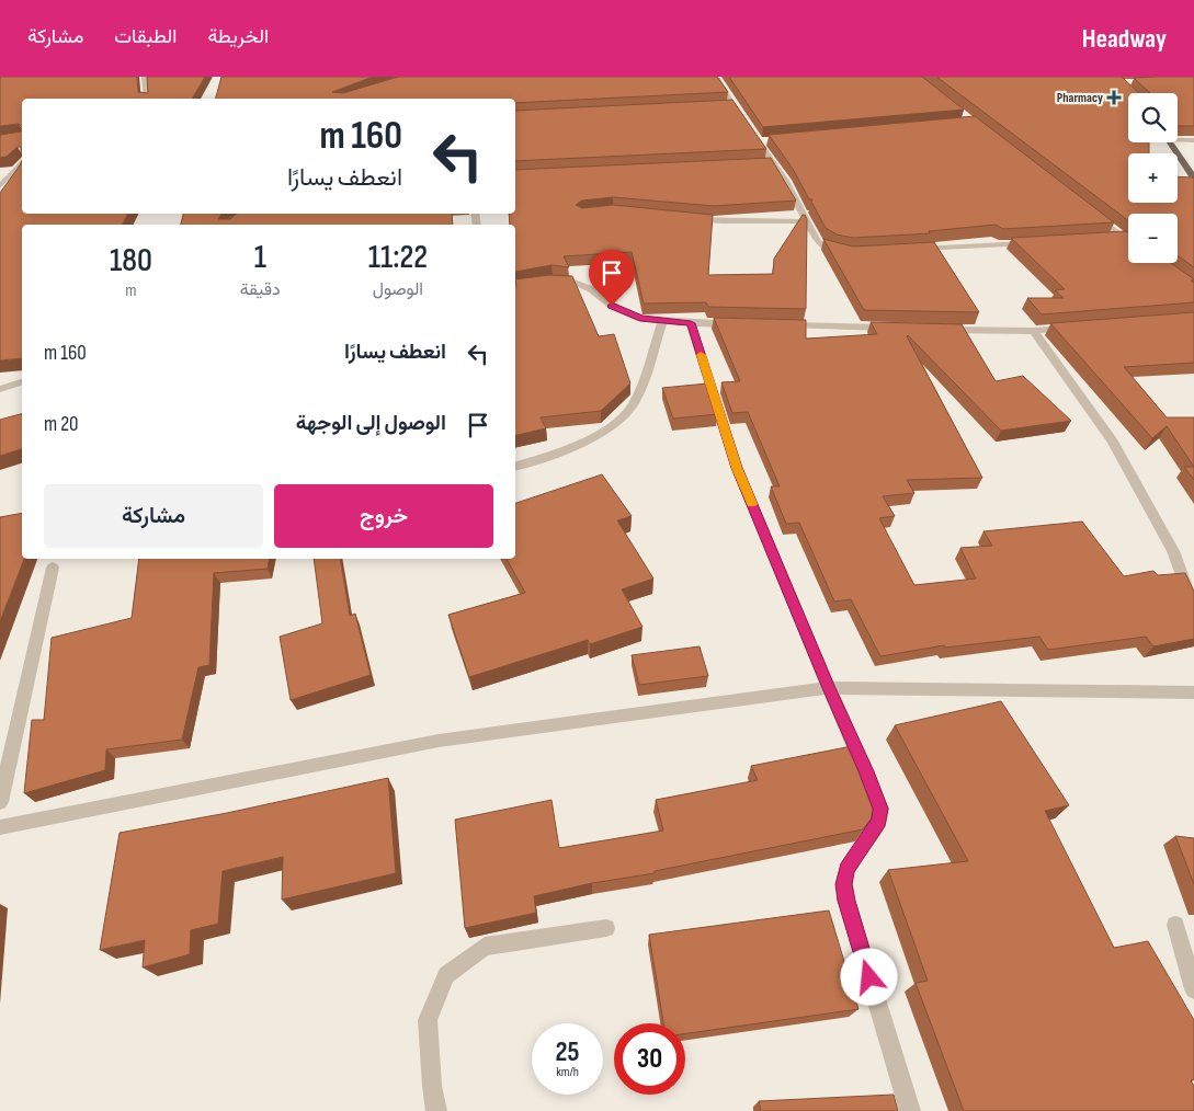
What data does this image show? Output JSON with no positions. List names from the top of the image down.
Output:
{
  "places": {
    "health": ["Pharmacy"]
  },
  "page": {
    "header": "Headway",
    "nav": ["الخريطة", "الطبقات", "مشاركة"],
    "map_buttons": ["+", "−"],
    "turn": ["160 m", "انعطف يسارًا"],
    "eta": [
      "11:22",
      "الوصول",
      "1",
      "دقيقة",
      "180",
      "m"
    ],
    "list": [
      {
        "name": "انعطف يسارًا",
        "value": "160 m"
      },
      {
        "name": "الوصول إلى الوجهة",
        "value": "20 m"
      }
    ],
    "buttons": ["خروج", "مشاركة"],
    "speed": "25 km/h",
    "limit": "30"
  }
}
